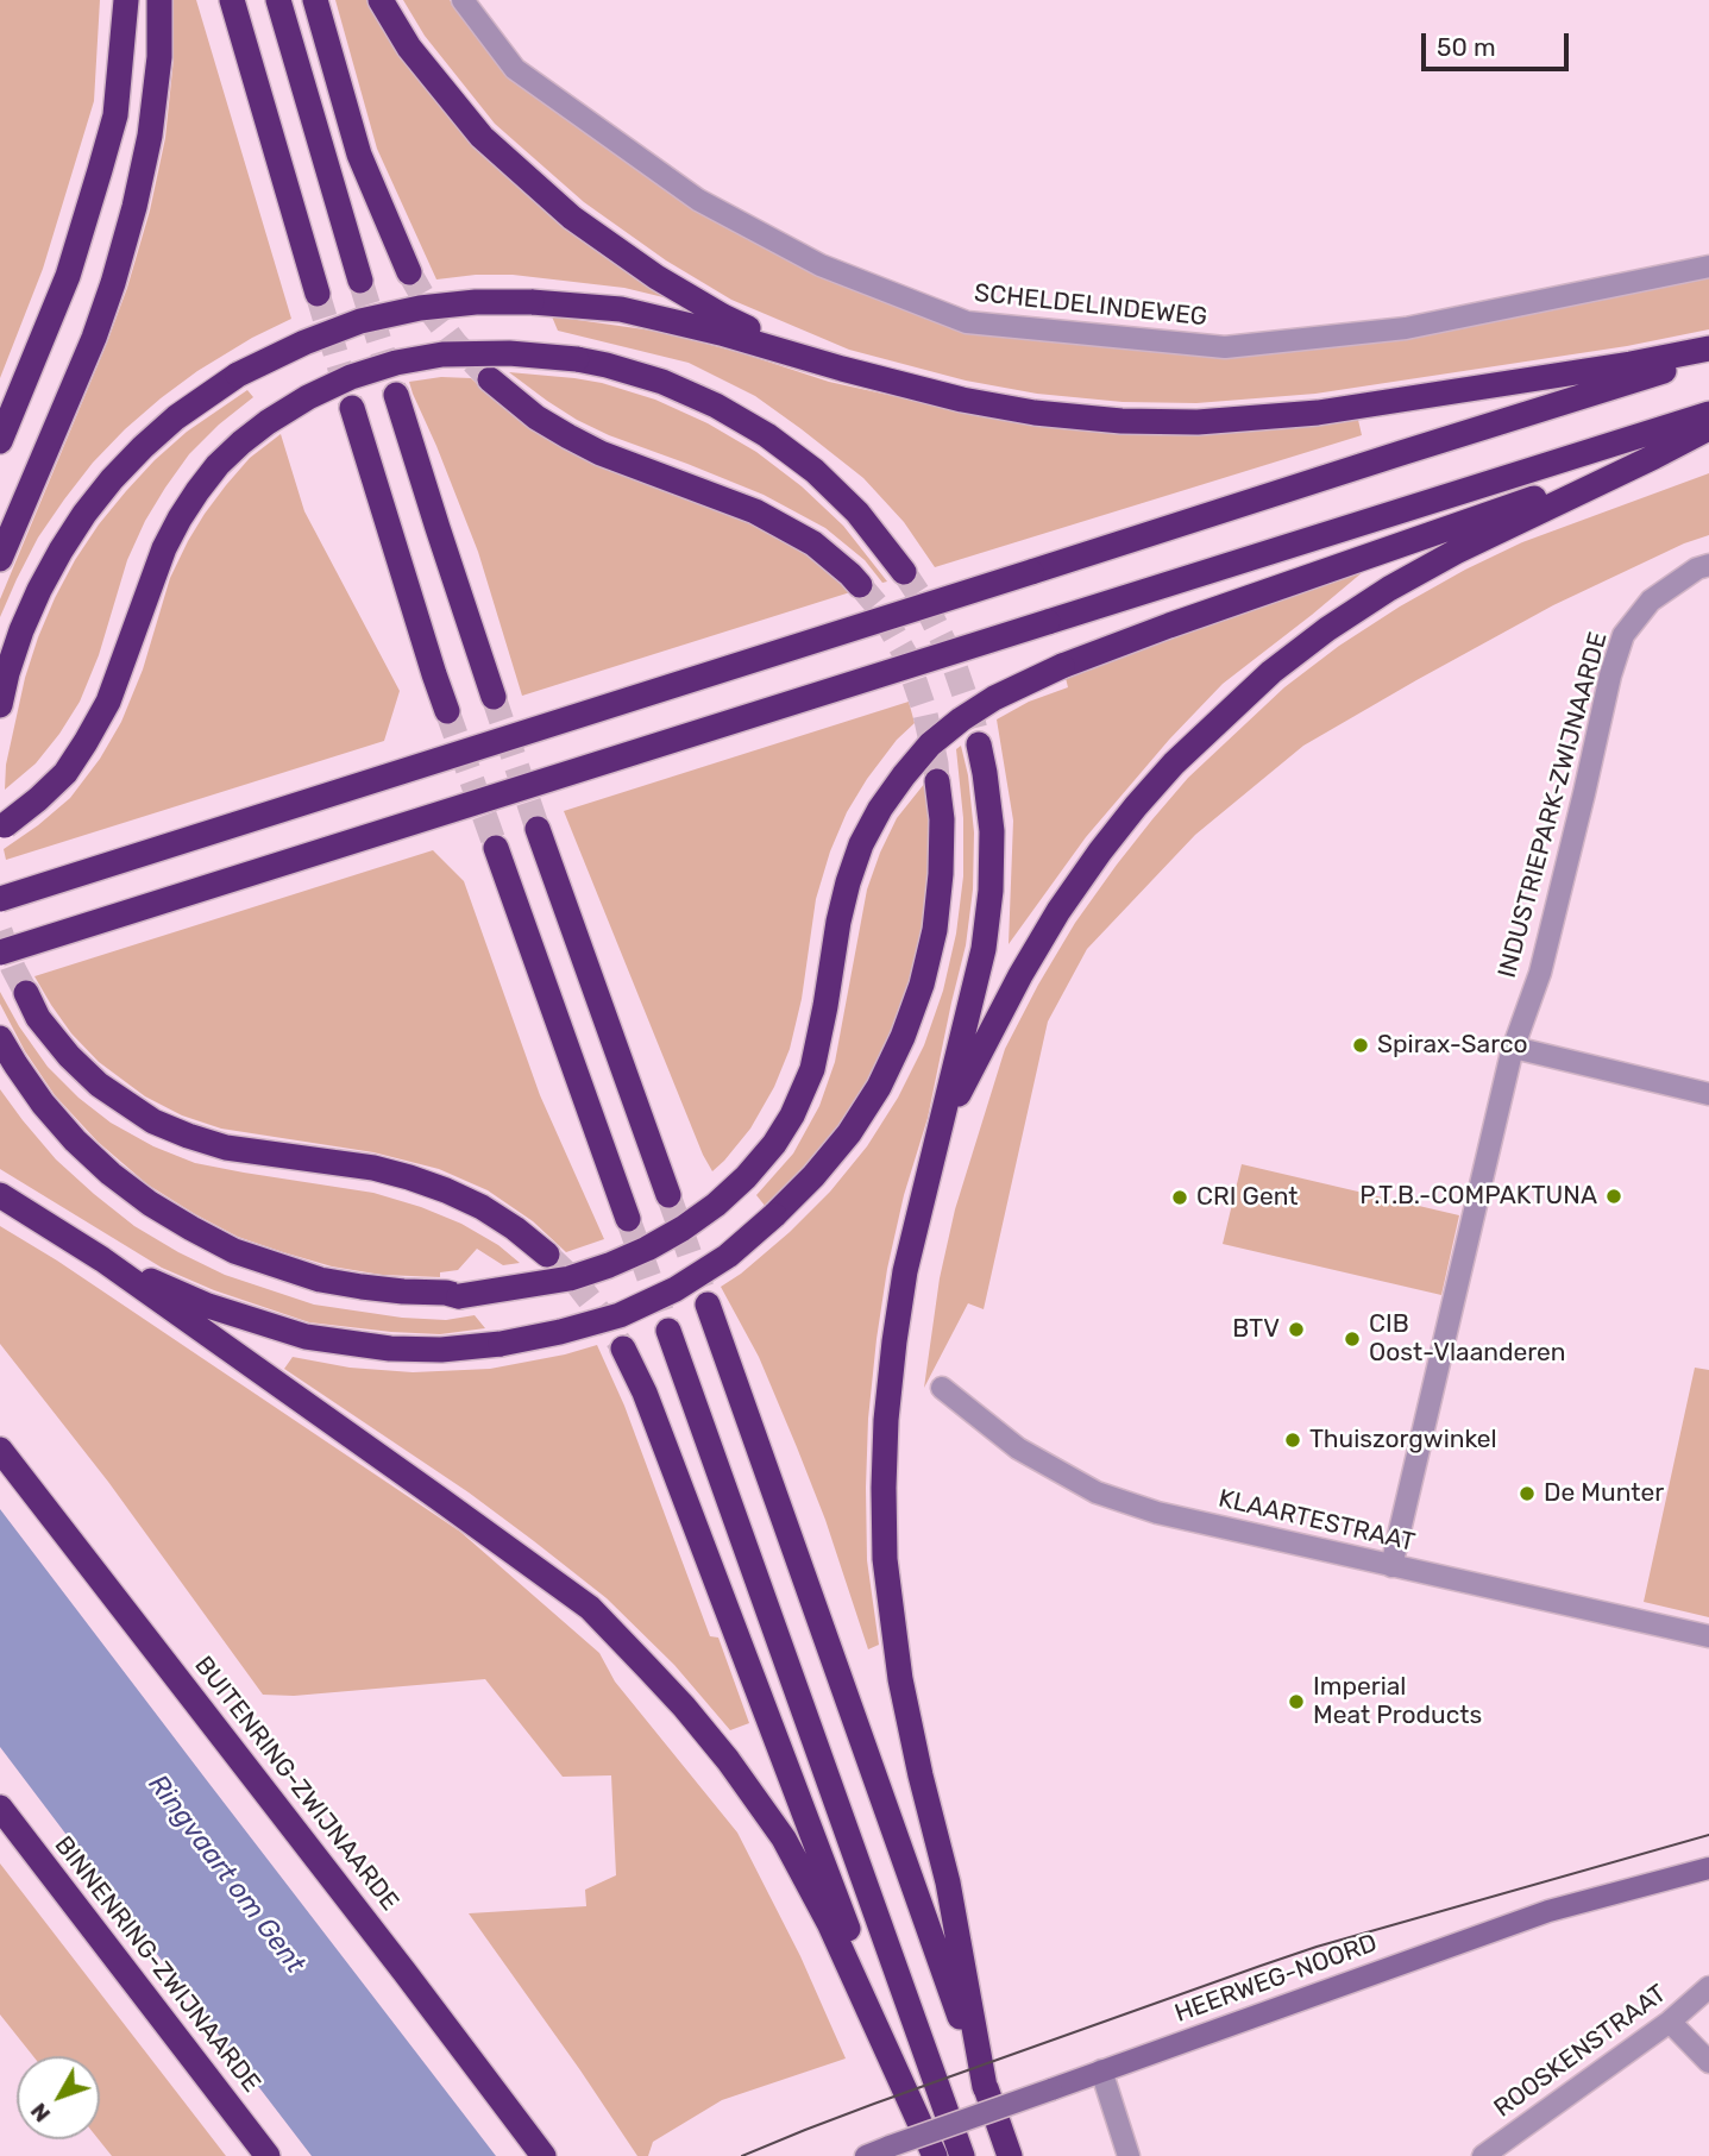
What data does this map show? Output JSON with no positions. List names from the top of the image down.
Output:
{
  "streets": {
    "highway": ["BUITENRING-ZWIJNAARDE", "BINNENRING-ZWIJNAARDE"],
    "street": [
      "SCHELDELINDEWEG",
      "INDUSTRIEPARK-ZWIJNAARDE",
      "KLAARTESTRAAT",
      "HEERWEG-NOORD",
      "ROOSKENSTRAAT"
    ]
  },
  "crossings": [
    ["INDUSTRIEPARK-ZWIJNAARDE", "KLAARTESTRAAT"]
  ],
  "water": ["Ringvaart om Gent"],
  "places": [
    "Spirax-Sarco",
    "P.T.B.-COMPAKTUNA",
    "CRI Gent",
    "BTV",
    "CIB Oost-Vlaanderen",
    "Thuiszorgwinkel",
    "De Munter",
    "Imperial Meat Products"
  ],
  "scale_bar": "50 m",
  "north": "bottom left"
}
